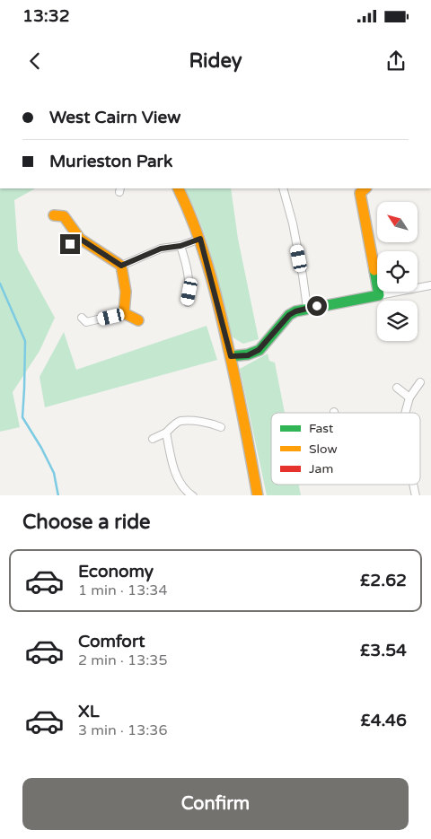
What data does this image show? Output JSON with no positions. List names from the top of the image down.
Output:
{
  "legend": ["Fast", "Slow", "Jam"],
  "north": "top left",
  "page": {
    "status": "13:32",
    "header": "Ridey",
    "banner": ["West Cairn View", "Murieston Park"],
    "heading": "Choose a ride",
    "list": [
      {
        "name": "Economy",
        "note": "1 min · 13:34",
        "value": "£2.62"
      },
      {
        "name": "Comfort",
        "note": "2 min · 13:35",
        "value": "£3.54"
      },
      {
        "name": "XL",
        "note": "3 min · 13:36",
        "value": "£4.46"
      }
    ],
    "buttons": "Confirm"
  }
}
